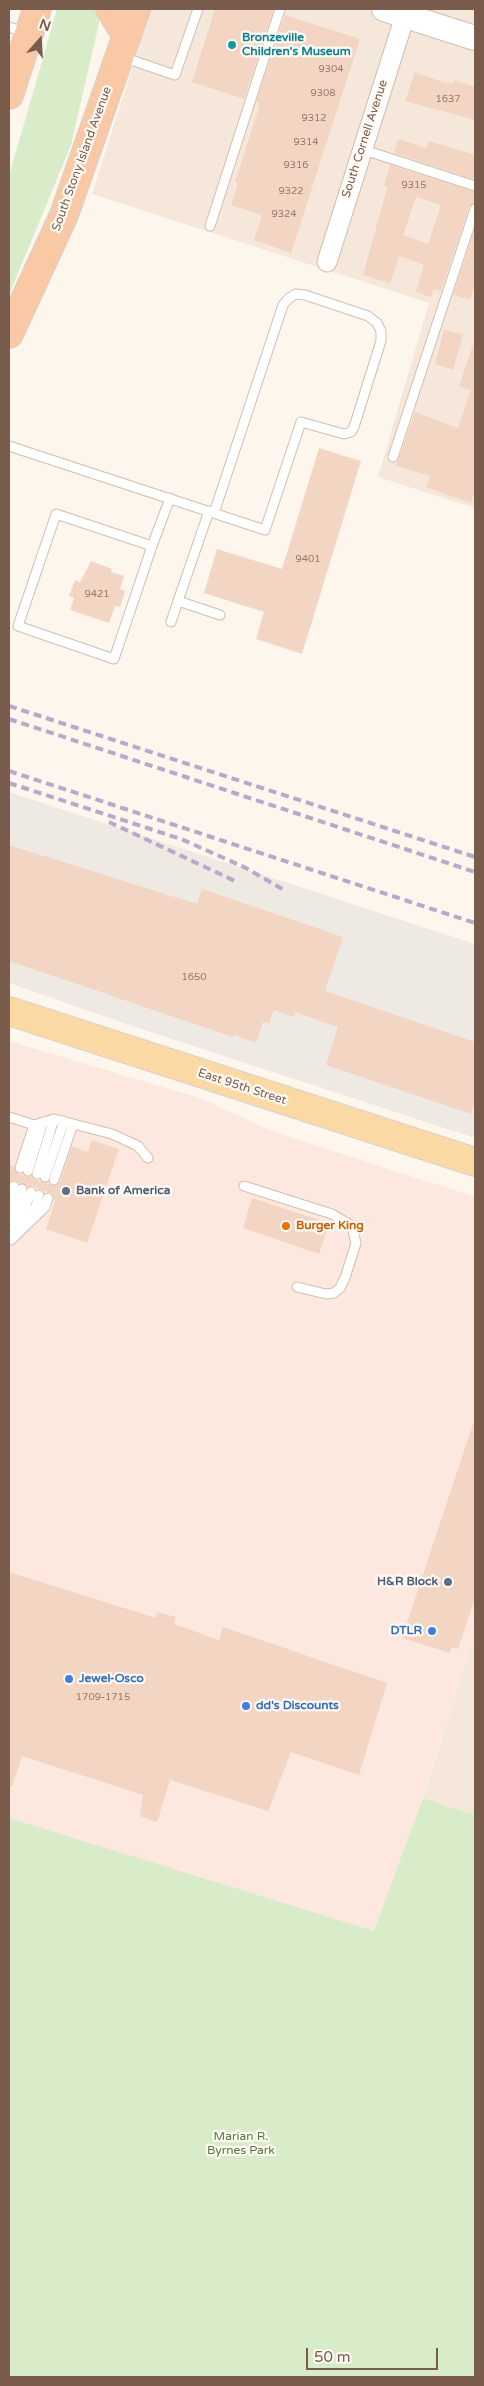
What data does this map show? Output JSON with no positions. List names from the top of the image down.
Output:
{
  "streets": {
    "highway": ["South Stony Island Avenue"],
    "main road": ["East 95th Street"],
    "street": ["South Cornell Avenue"]
  },
  "parks": ["Marian R. Byrnes Park"],
  "places": [
    "Bronzeville Children's Museum",
    "Bank of America",
    "Burger King",
    "H&R Block",
    "DTLR",
    "Jewel-Osco",
    "dd's Discounts"
  ],
  "house_numbers": [
    "9304",
    "9308",
    "1637",
    "9312",
    "9314",
    "9316",
    "9315",
    "9322",
    "9324",
    "9401",
    "9421",
    "1650",
    "1709-1715"
  ],
  "scale_bar": "50 m",
  "north": "top"
}
